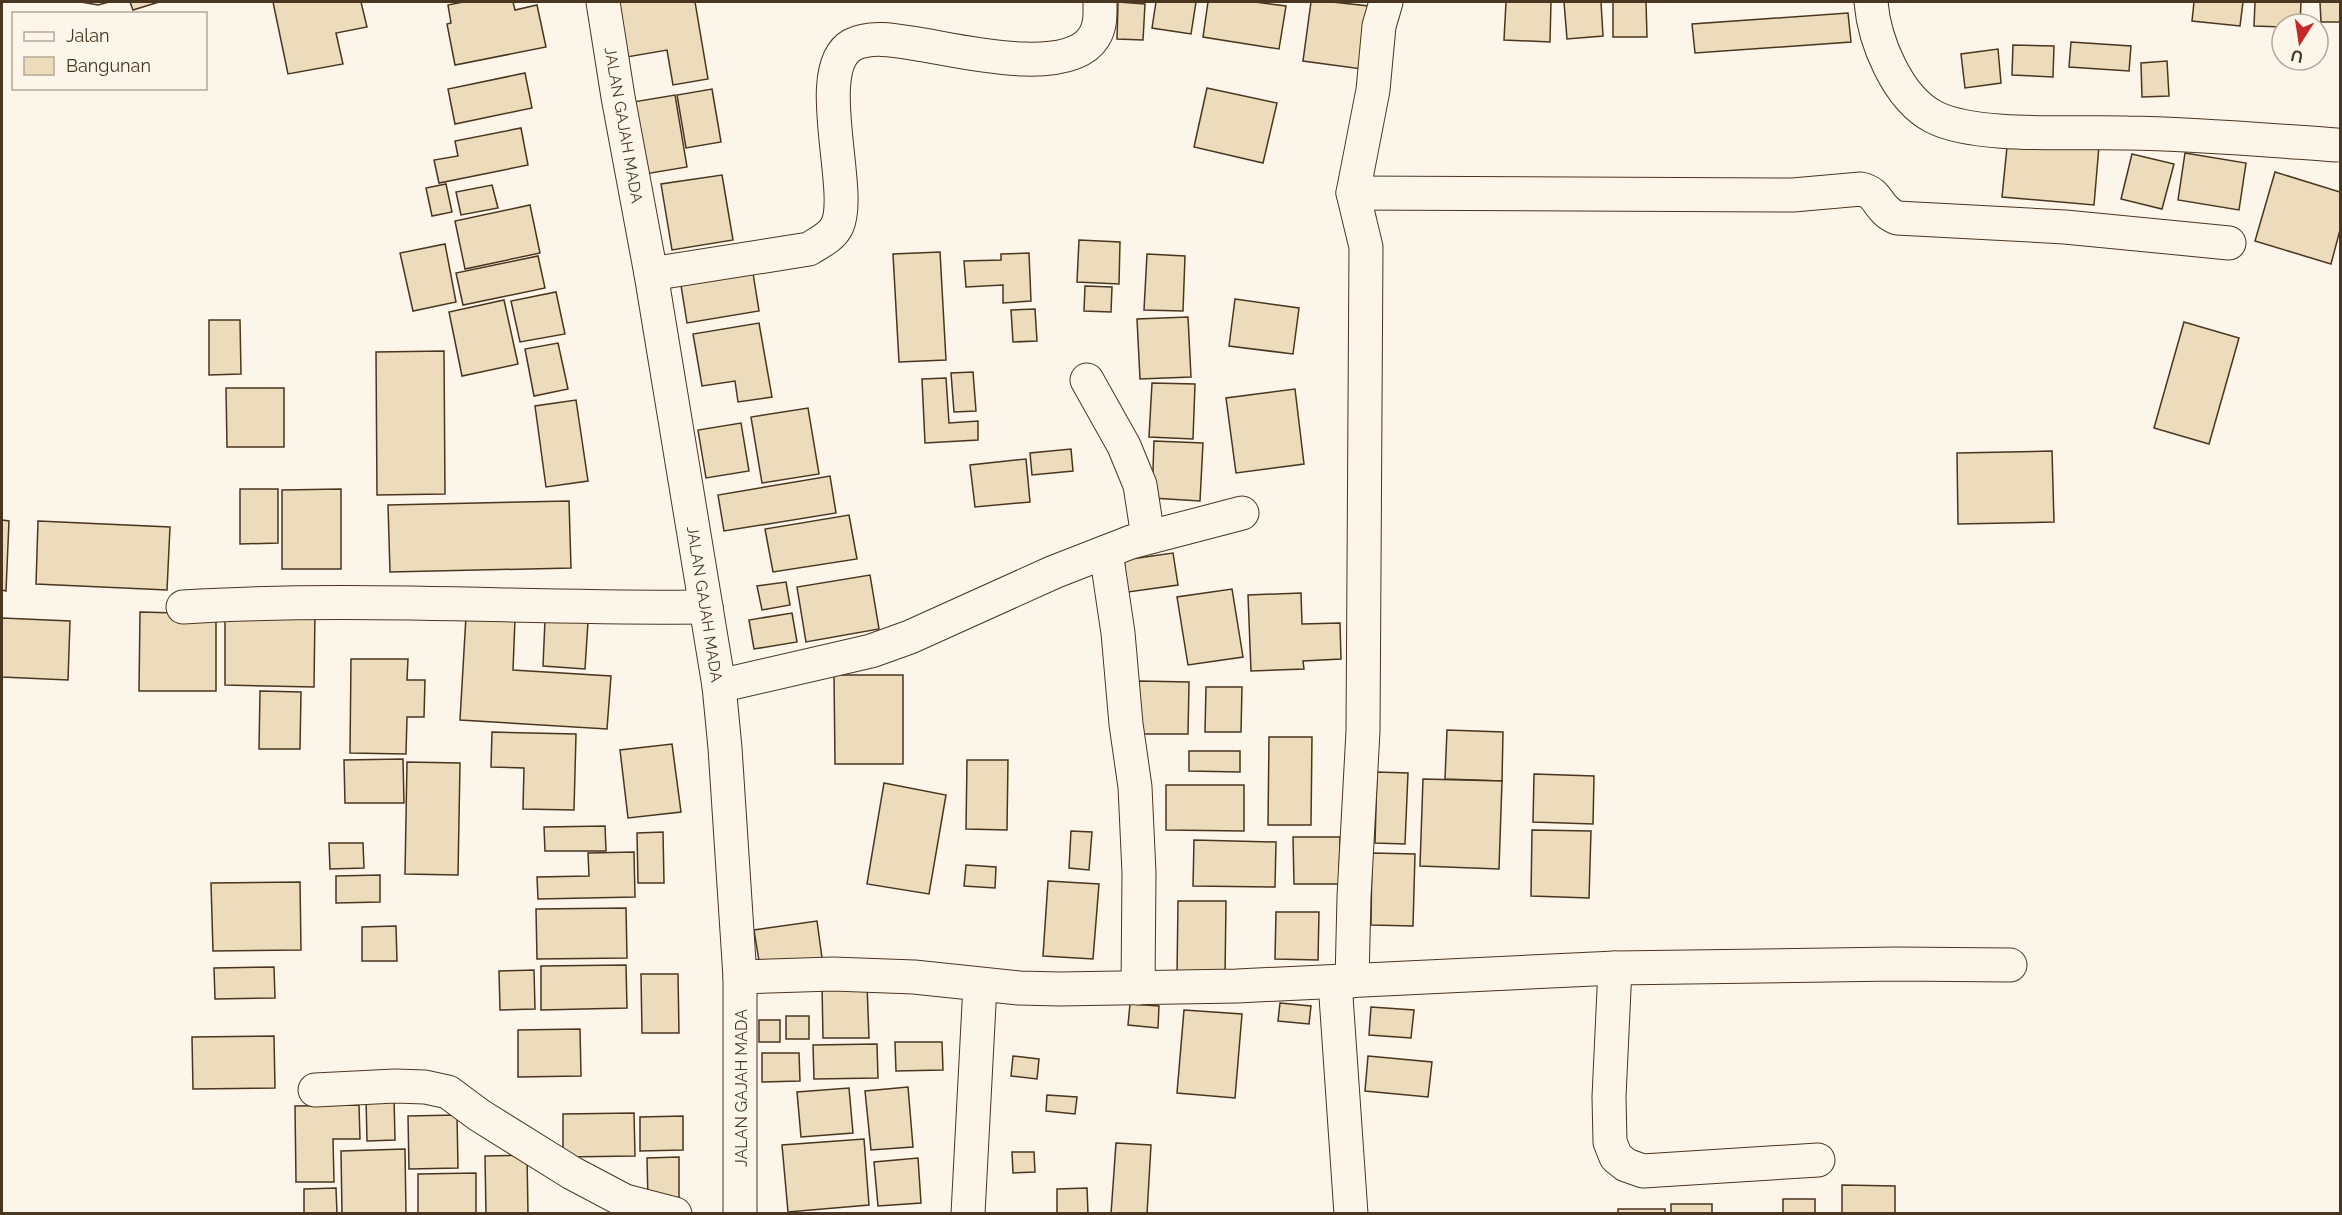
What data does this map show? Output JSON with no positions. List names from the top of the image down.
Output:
{
  "streets": {
    "main road": ["JALAN GAJAH MADA"]
  },
  "legend": ["Jalan", "Bangunan"],
  "north": "bottom"
}
